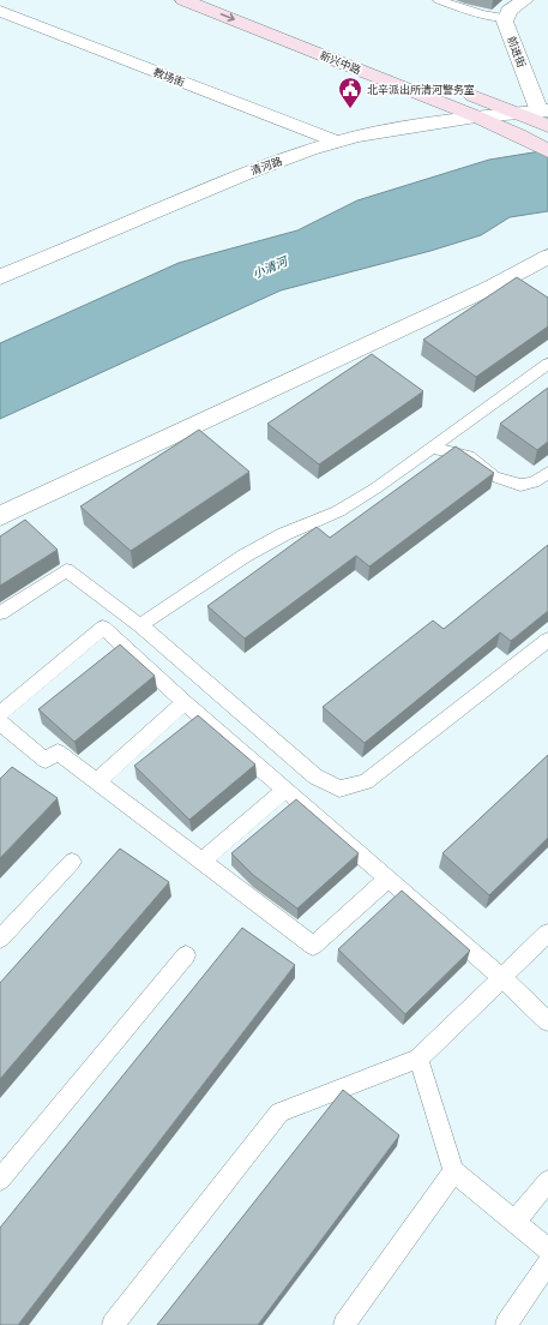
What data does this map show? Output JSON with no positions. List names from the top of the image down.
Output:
{
  "streets": {
    "main road": ["新兴中路"],
    "street": ["前进街", "教场街", "清河路"]
  },
  "crossings": [
    ["新兴中路", "清河路"],
    ["教场街", "清河路"]
  ],
  "one_way": ["新兴中路"],
  "water": ["小清河"],
  "places": {
    "public building": ["北辛派出所清河警务室"]
  }
}
